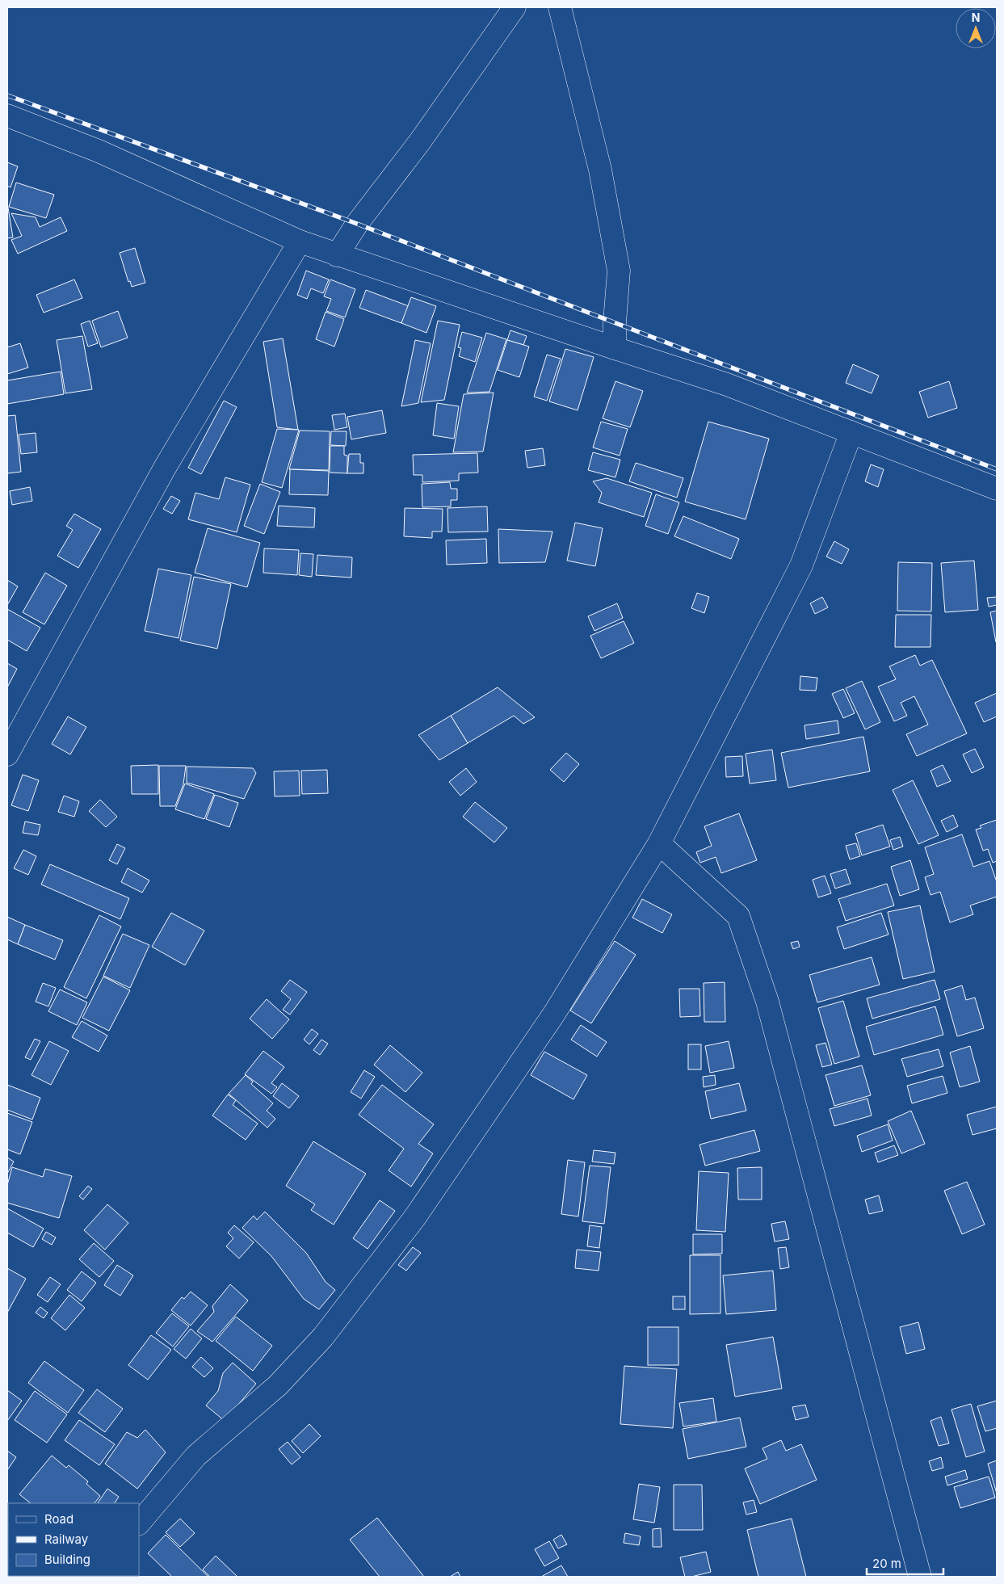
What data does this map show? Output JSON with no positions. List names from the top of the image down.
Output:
{
  "legend": ["Road", "Railway", "Building"],
  "scale_bar": "20 m",
  "north": "top"
}
